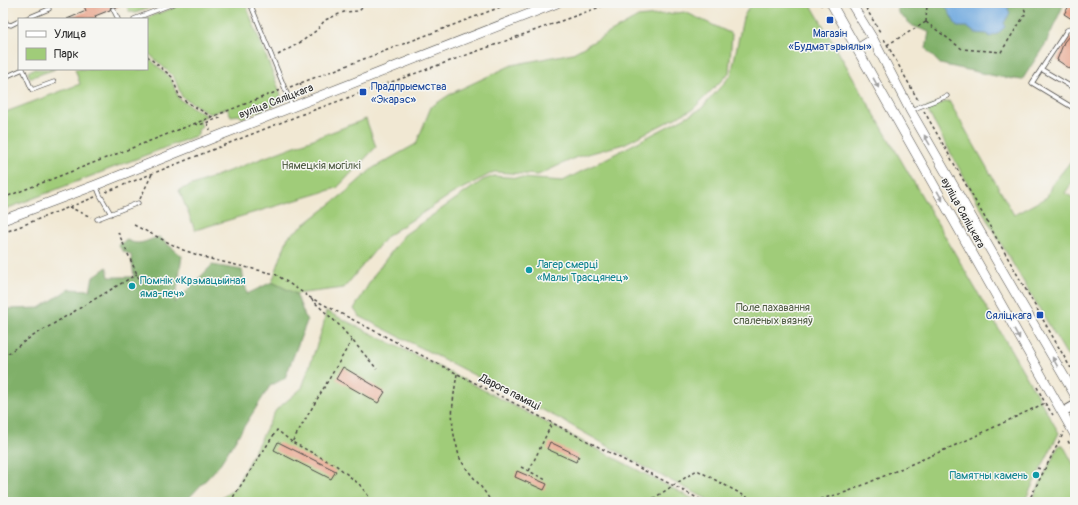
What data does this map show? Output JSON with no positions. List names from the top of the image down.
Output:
{
  "streets": {
    "main road": ["вуліца Сяліцкага"],
    "path": ["Дарога памяці"]
  },
  "parks": ["Нямецкія могілкі", "Поле пахавання спаленых вязняў"],
  "places": {
    "transit": ["Магазін «Будматэрыялы»", "Прадпрыемства «Экарэс»", "Сяліцкага"],
    "other": ["Лагер смерці «Малы Трасцянец»", "Помнік «Крэмацыйная яма-печ»", "Памятны камень"]
  },
  "legend": ["Улица", "Парк"]
}
